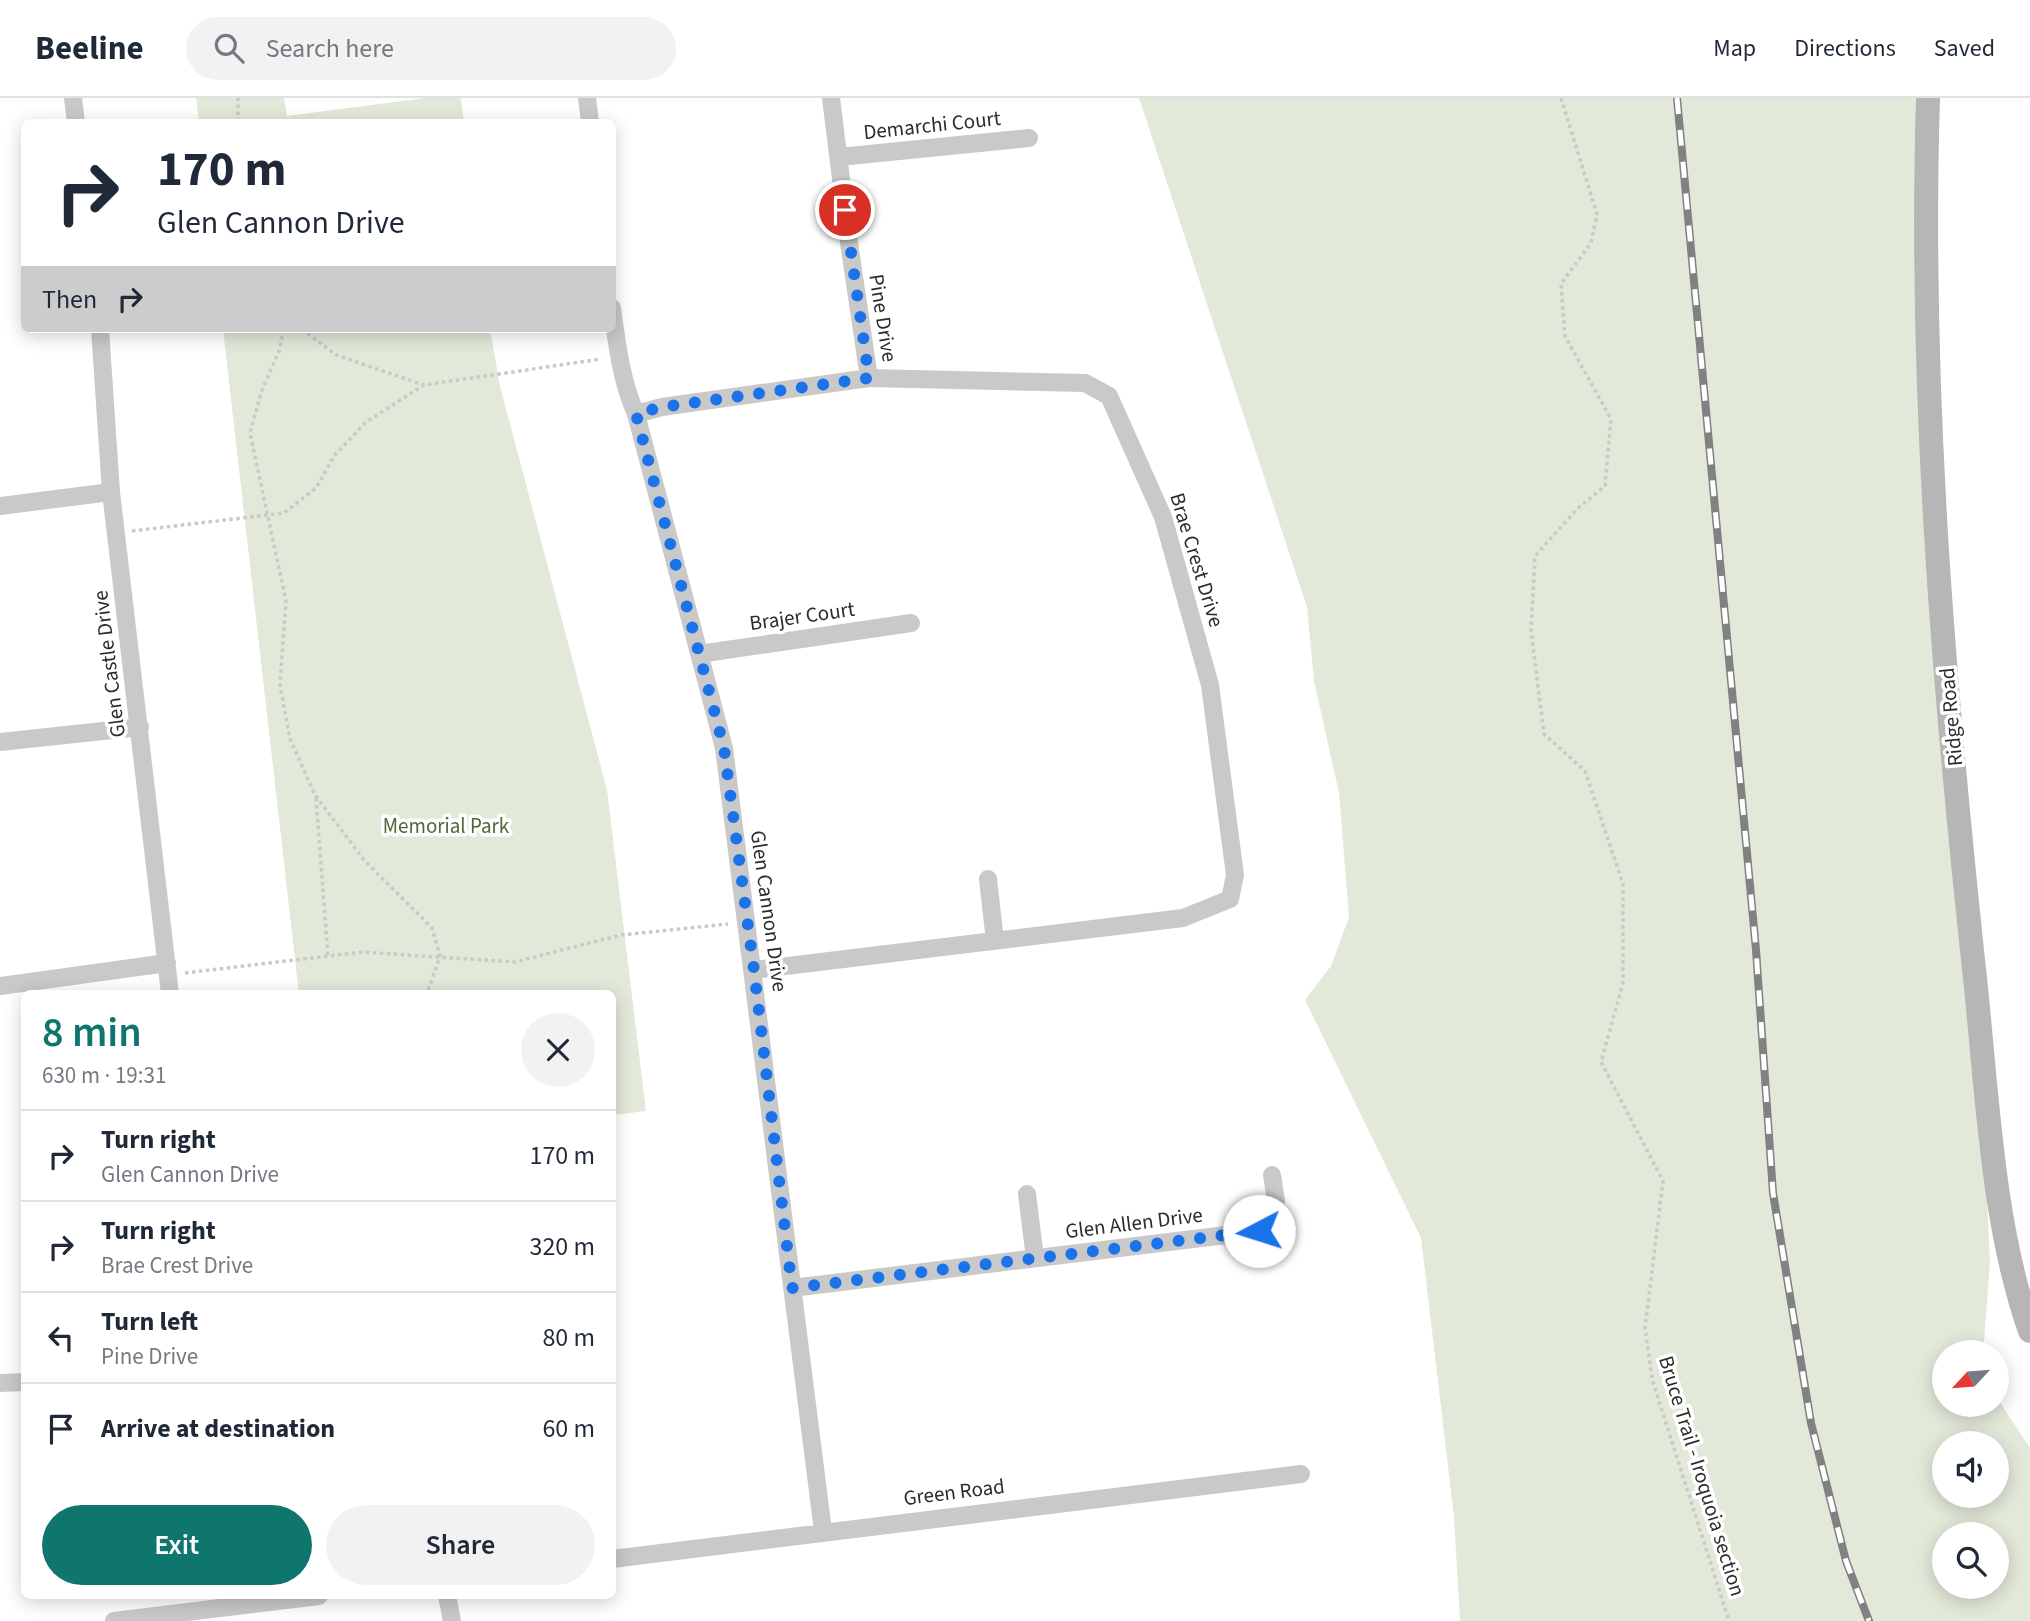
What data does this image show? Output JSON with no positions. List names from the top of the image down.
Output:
{
  "streets": {
    "main road": ["Ridge Road"],
    "street": [
      "Demarchi Court",
      "Pine Drive",
      "Brae Crest Drive",
      "Brajer Court",
      "Glen Castle Drive",
      "Glen Cannon Drive",
      "Glen Allen Drive",
      "Green Road"
    ],
    "path": ["Bruce Trail - Iroquoia section"]
  },
  "crossings": [
    ["Demarchi Court", "Pine Drive"],
    ["Pine Drive", "Brae Crest Drive"],
    ["Brae Crest Drive", "Glen Cannon Drive"],
    ["Brajer Court", "Glen Cannon Drive"],
    ["Glen Cannon Drive", "Glen Allen Drive"],
    ["Glen Cannon Drive", "Green Road"]
  ],
  "parks": ["Memorial Park"],
  "north": "bottom left",
  "page": {
    "header": "Beeline",
    "search": "Search here",
    "nav": ["Map", "Directions", "Saved"],
    "turn": ["170 m", "Glen Cannon Drive"],
    "then": "Then",
    "heading": ["8 min", "630 m · 19:31"],
    "list": [
      {
        "name": "Turn right",
        "note": "Glen Cannon Drive",
        "value": "170 m"
      },
      {
        "name": "Turn right",
        "note": "Brae Crest Drive",
        "value": "320 m"
      },
      {
        "name": "Turn left",
        "note": "Pine Drive",
        "value": "80 m"
      },
      {
        "name": "Arrive at destination",
        "value": "60 m"
      }
    ],
    "buttons": ["Exit", "Share"]
  }
}
